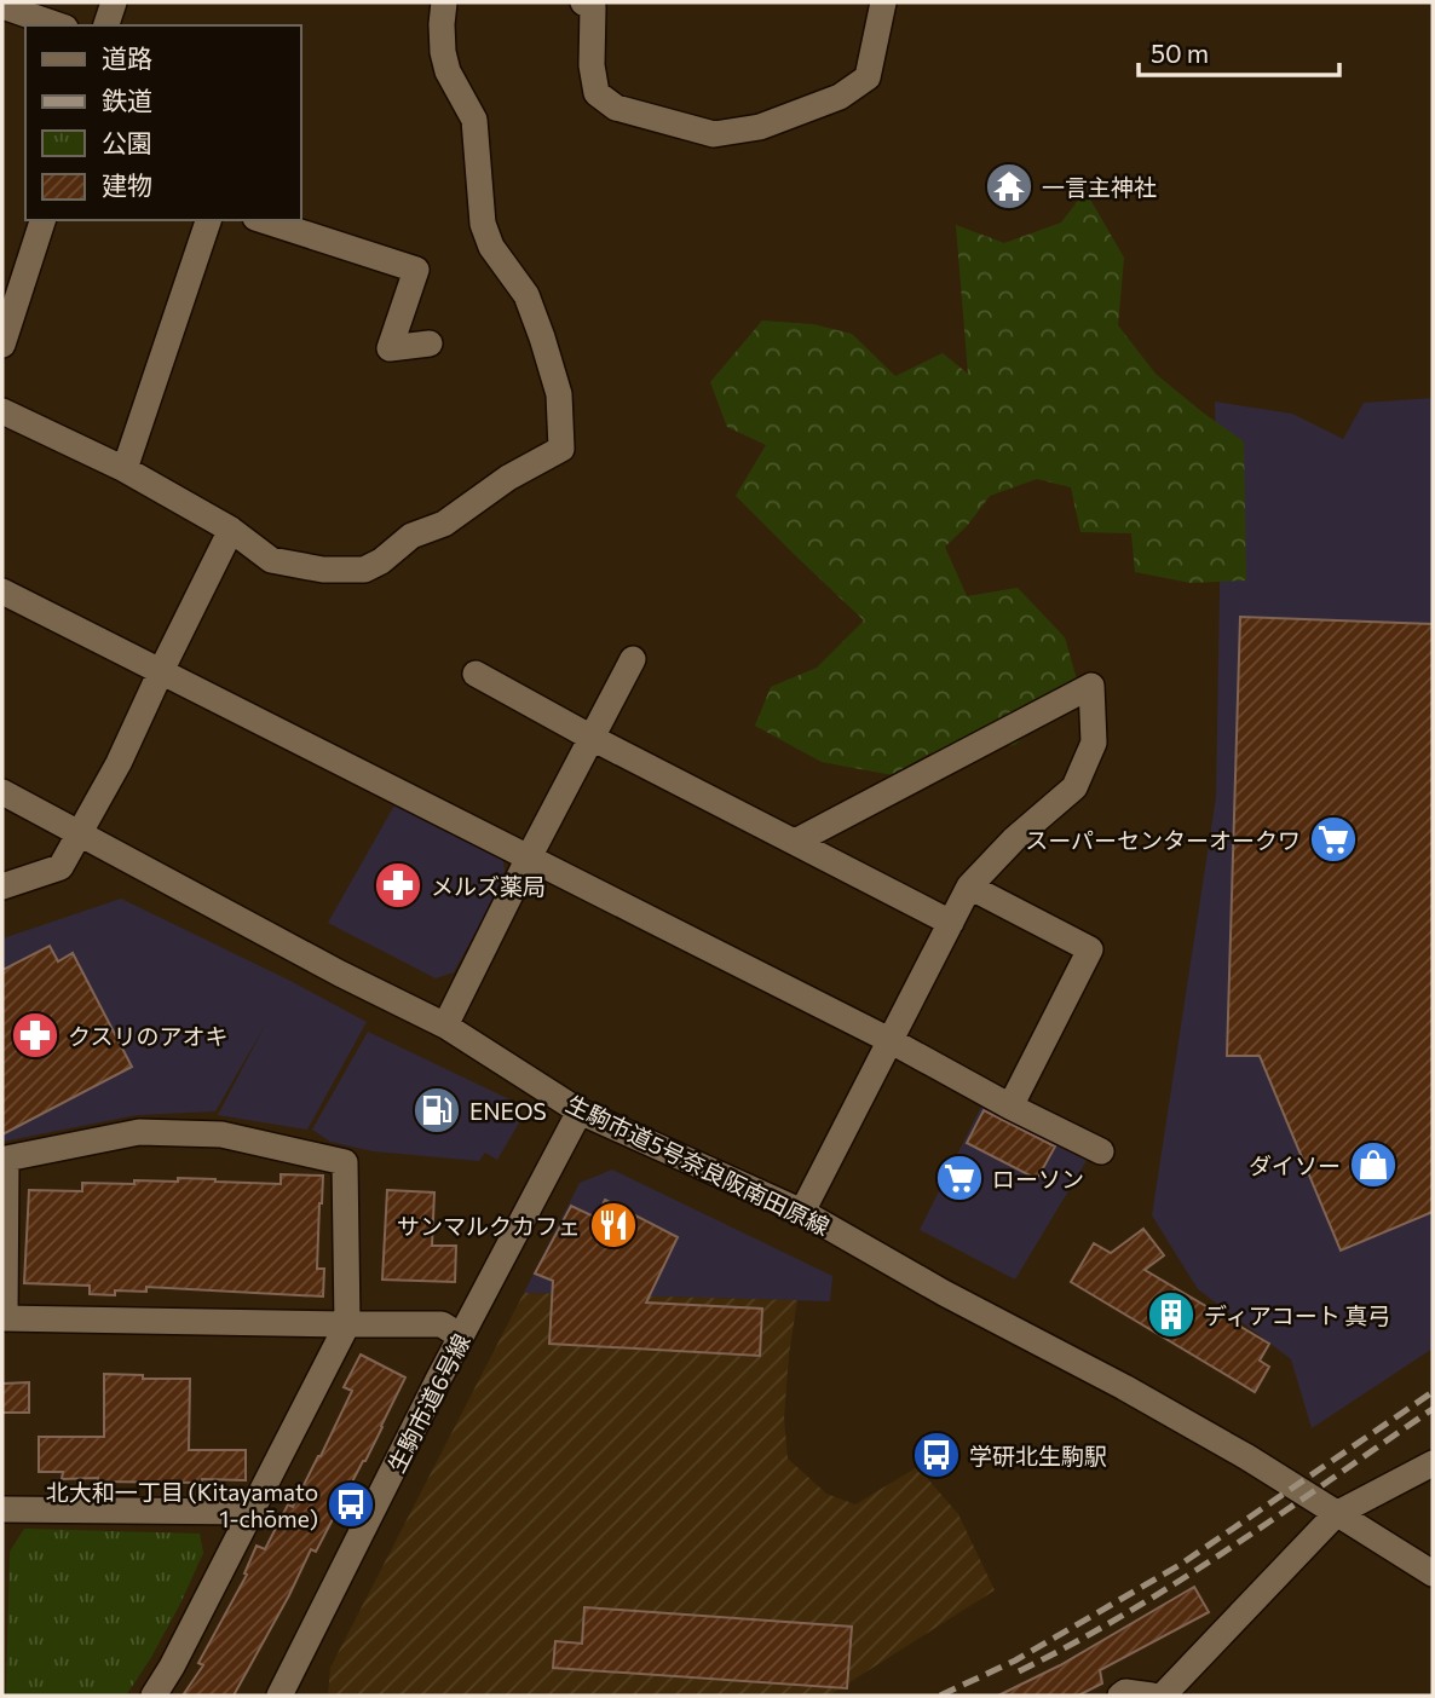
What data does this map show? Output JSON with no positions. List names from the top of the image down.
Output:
{
  "streets": {
    "street": ["生駒市道5号奈良阪南田原線", "生駒市道6号線"]
  },
  "crossings": [
    ["生駒市道5号奈良阪南田原線", "生駒市道6号線"]
  ],
  "places": {
    "temple": ["一言主神社"],
    "supermarket": ["スーパーセンターオークワ", "ローソン"],
    "pharmacy": ["メルズ薬局", "クスリのアオキ"],
    "fuel station": ["ENEOS"],
    "shop": ["ダイソー"],
    "restaurant": ["サンマルクカフェ"],
    "building": ["ディアコート 真弓"],
    "bus stop": ["学研北生駒駅", "北大和一丁目 (Kitayamato 1-chōme)"]
  },
  "legend": [
    "道路",
    "鉄道",
    "公園",
    "建物"
  ],
  "scale_bar": "50 m"
}
